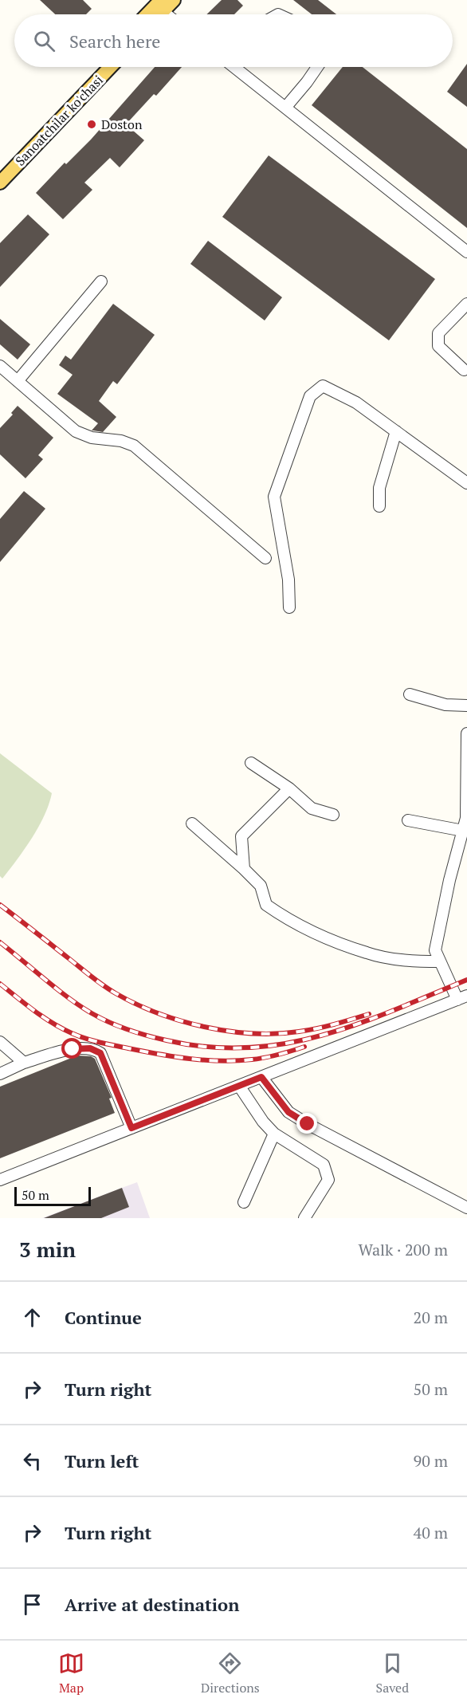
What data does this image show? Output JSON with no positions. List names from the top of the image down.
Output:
{
  "streets": {
    "main road": ["Sanoatchilar ko'chasi"]
  },
  "places": ["Doston"],
  "scale_bar": "50 m",
  "page": {
    "search": "Search here",
    "scale": "50 m",
    "heading": ["3 min", "Walk · 200 m"],
    "list": [
      ["Continue", "20 m"],
      ["Turn right", "50 m"],
      ["Turn left", "90 m"],
      ["Turn right", "40 m"],
      "Arrive at destination"
    ],
    "nav": ["Map", "Directions", "Saved"]
  }
}
